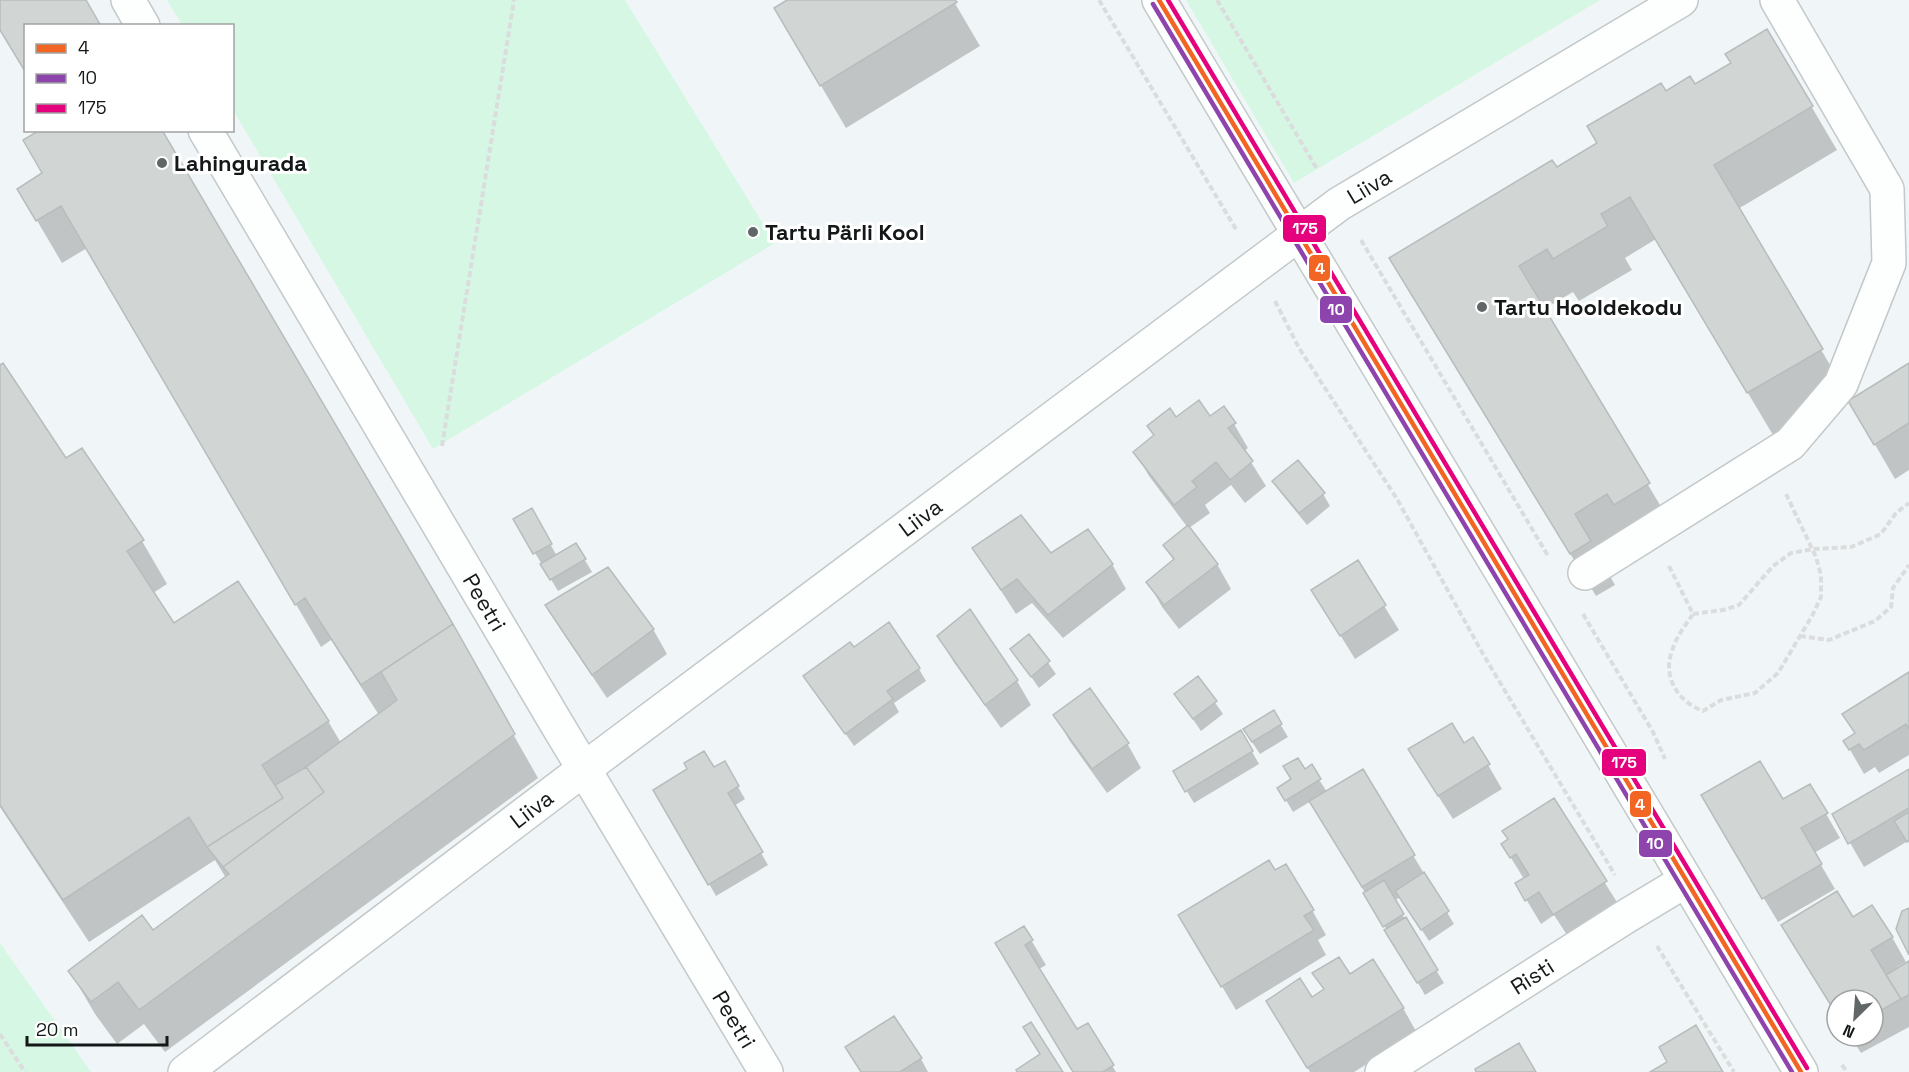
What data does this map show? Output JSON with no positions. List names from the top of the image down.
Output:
{
  "streets": {
    "main road": ["Liiva", "Peetri", "Risti"]
  },
  "crossings": [
    ["Liiva", "Peetri"]
  ],
  "places": ["Lahingurada", "Tartu Pärli Kool", "Tartu Hooldekodu"],
  "lines": ["transit line 4", "transit line 175", "transit line 10"],
  "legend": ["4", "10", "175"],
  "scale_bar": "20 m",
  "north": "bottom left"
}
